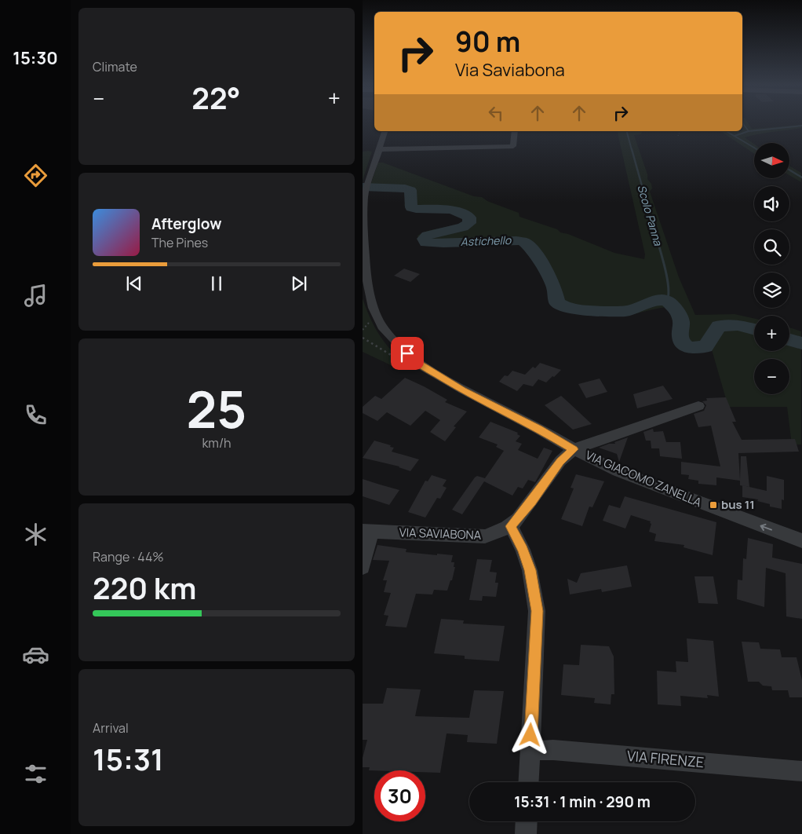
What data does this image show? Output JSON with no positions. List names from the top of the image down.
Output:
{
  "streets": {
    "street": ["VIA GIACOMO ZANELLA", "VIA SAVIABONA", "VIA FIRENZE"]
  },
  "crossings": [
    ["VIA GIACOMO ZANELLA", "VIA SAVIABONA"]
  ],
  "water": ["Scolo Panna", "Astichello"],
  "places": {
    "transit": ["bus 11"]
  },
  "north": "right",
  "page": {
    "tabs": "15:30",
    "tile": [
      "Climate",
      ["25", "km/h"],
      ["Range · 44%", "220 km"],
      ["Arrival", "15:31"]
    ],
    "turn": ["90 m", "Via Saviabona"],
    "heat": ["−", "22°", "+"],
    "map_buttons": ["+", "−"],
    "song": ["Afterglow", "The Pines"],
    "limit": "30",
    "trip": "15:31 · 1 min · 290 m"
  }
}
